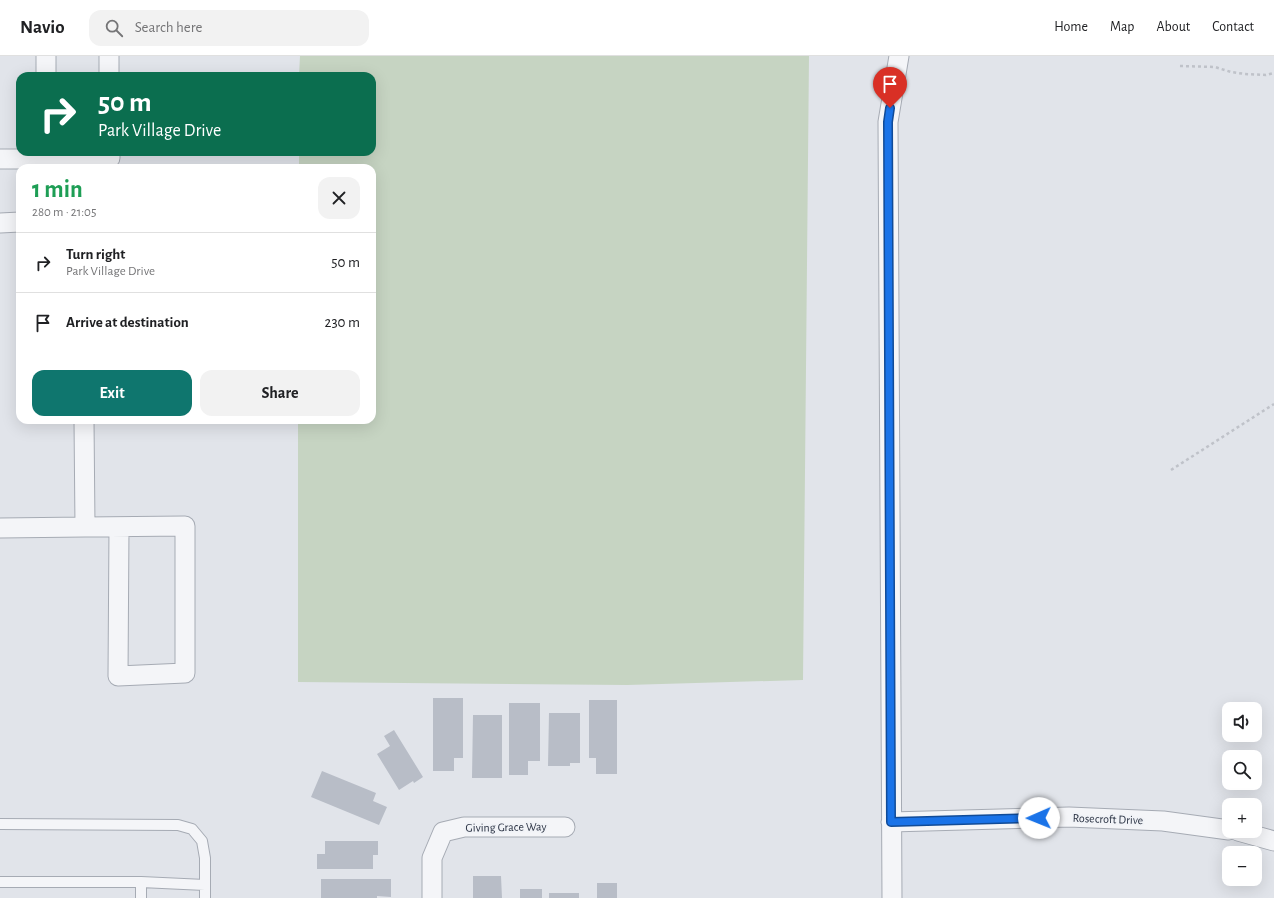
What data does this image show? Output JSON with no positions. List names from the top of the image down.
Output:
{
  "streets": {
    "street": ["Rosecroft Drive", "Giving Grace Way"]
  },
  "page": {
    "header": "Navio",
    "search": "Search here",
    "nav": [
      "Home",
      "Map",
      "About",
      "Contact"
    ],
    "turn": ["50 m", "Park Village Drive"],
    "heading": ["1 min", "280 m · 21:05"],
    "list": [
      {
        "name": "Turn right",
        "note": "Park Village Drive",
        "value": "50 m"
      },
      {
        "name": "Arrive at destination",
        "value": "230 m"
      }
    ],
    "buttons": ["Exit", "Share"],
    "map_buttons": ["+", "−"]
  }
}
